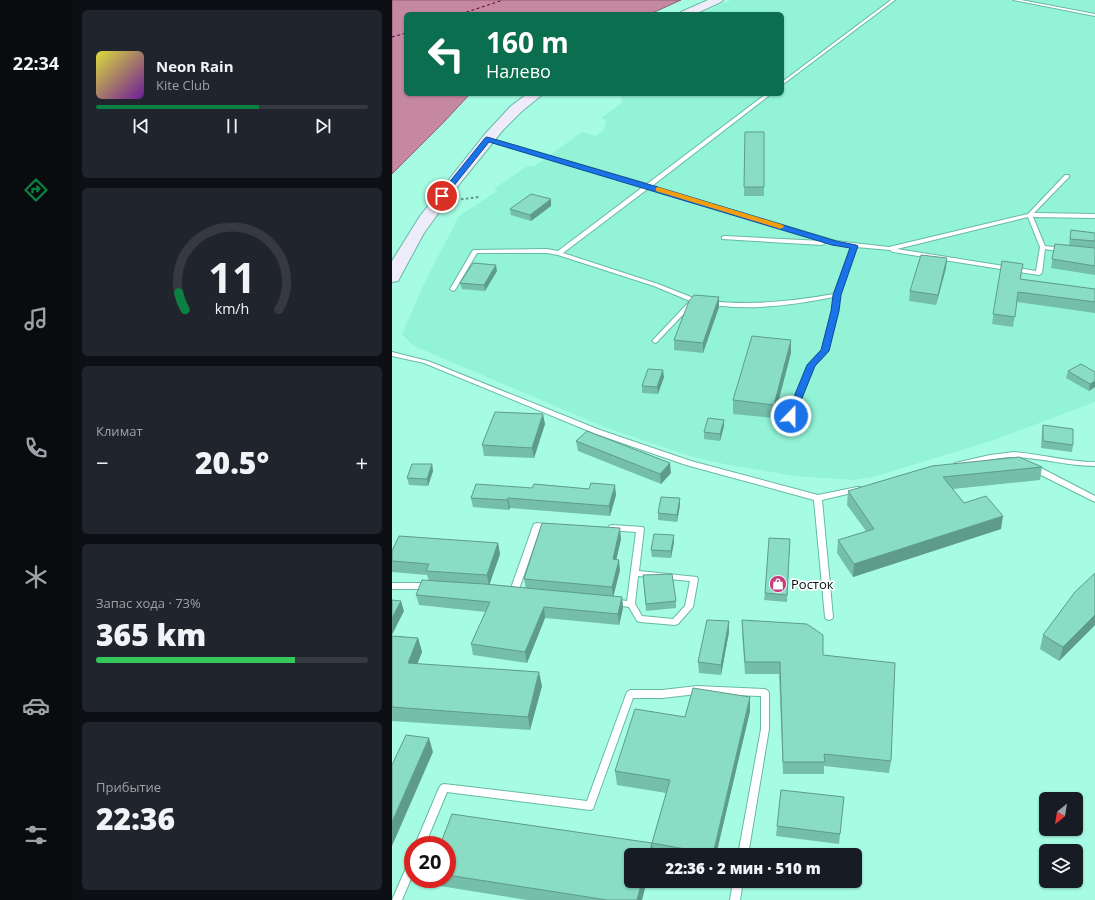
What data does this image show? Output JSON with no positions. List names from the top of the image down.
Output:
{
  "places": {
    "shop": ["Росток"]
  },
  "north": "bottom left",
  "page": {
    "tabs": "22:34",
    "turn": ["160 m", "Налево"],
    "song": ["Neon Rain", "Kite Club"],
    "tile": [
      "Климат",
      ["Запас хода · 73%", "365 km"],
      ["Прибытие", "22:36"]
    ],
    "heat": ["−", "20.5°", "+"],
    "limit": "20",
    "trip": "22:36 · 2 мин · 510 m",
    "gauge": ["11", "km/h"]
  }
}
